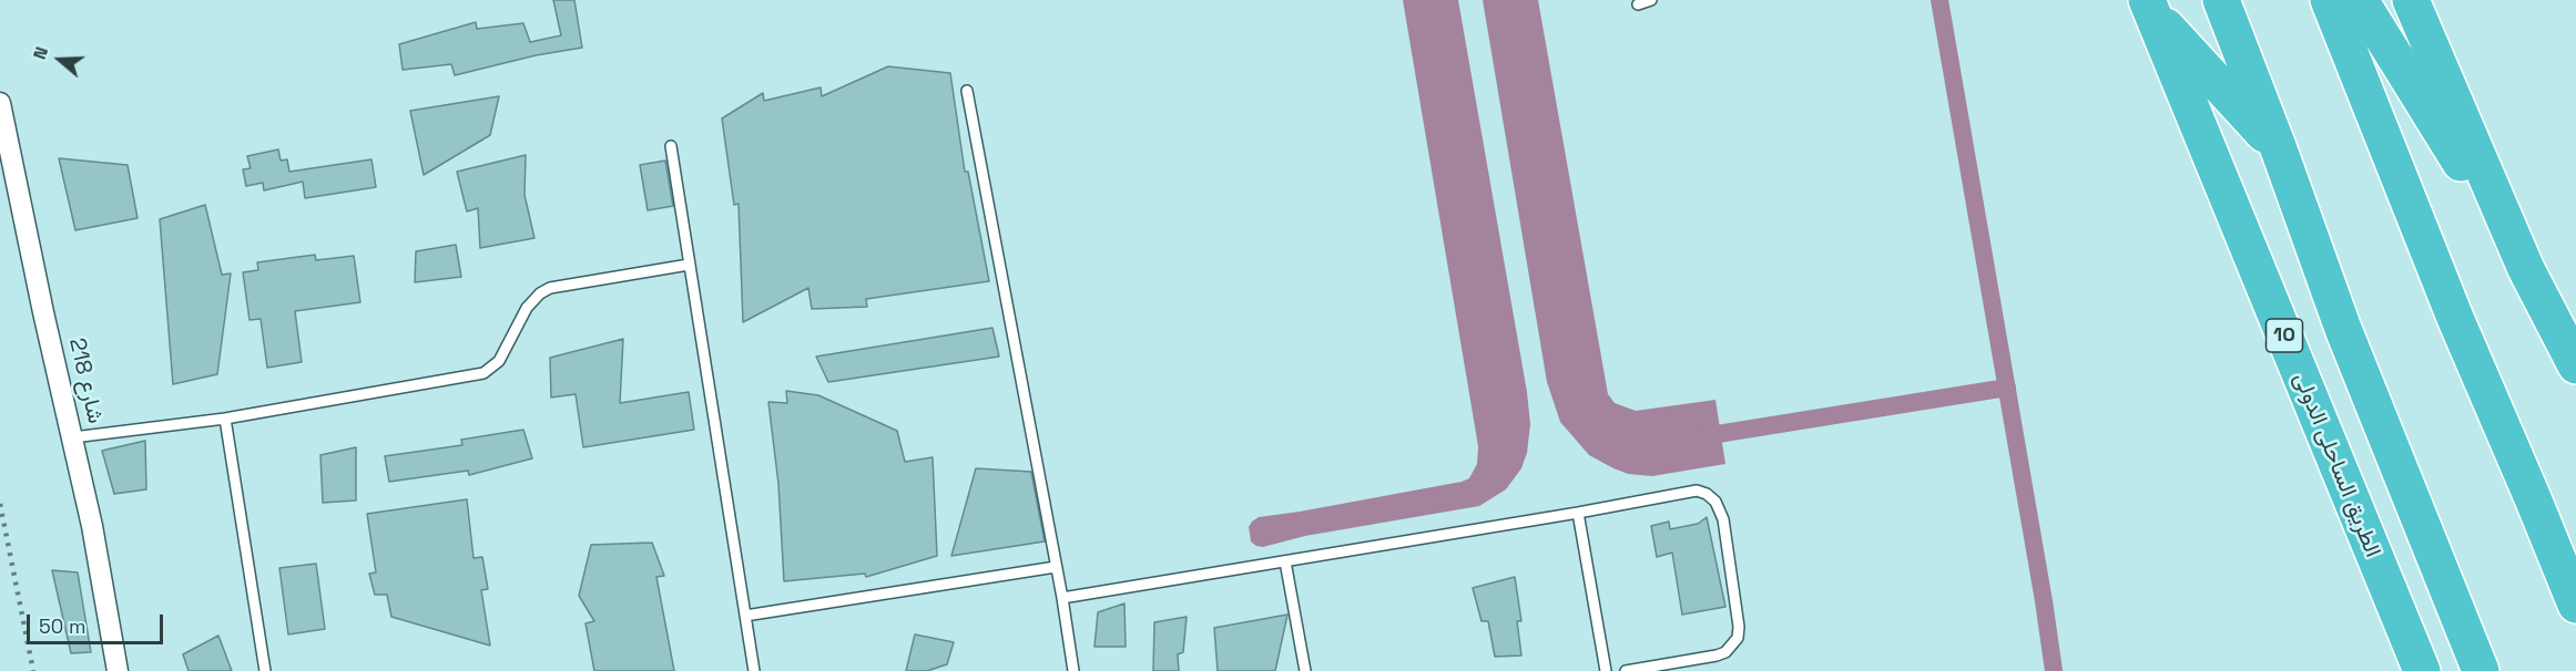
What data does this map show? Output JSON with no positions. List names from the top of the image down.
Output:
{
  "streets": {
    "highway": ["10", "الطريق الساحلى الدولى"],
    "street": ["شارع 218"]
  },
  "scale_bar": "50 m",
  "north": "left"
}
